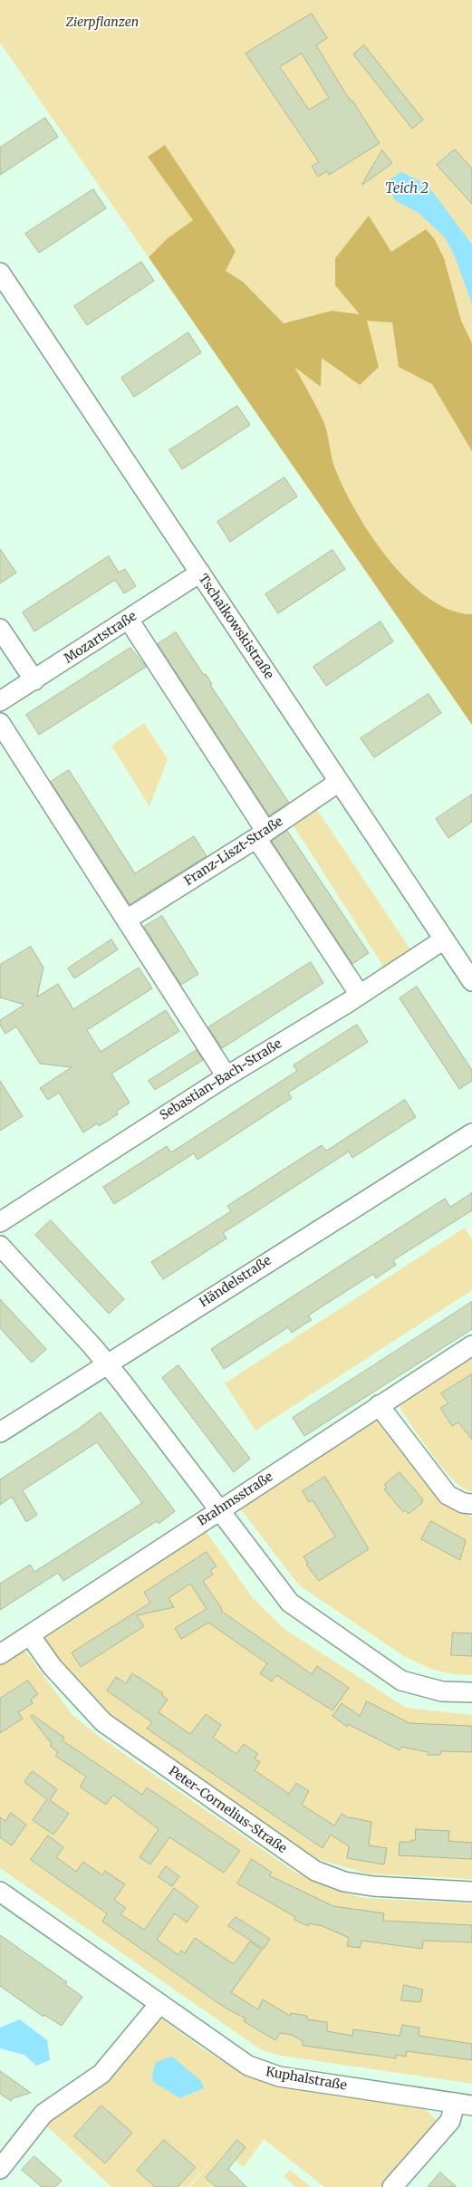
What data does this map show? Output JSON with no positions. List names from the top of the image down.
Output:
{
  "streets": {
    "street": [
      "Tschaikowskistraße",
      "Mozartstraße",
      "Franz-Liszt-Straße",
      "Sebastian-Bach-Straße",
      "Händelstraße",
      "Brahmsstraße",
      "Peter-Cornelius-Straße",
      "Kuphalstraße"
    ]
  },
  "crossings": [
    ["Tschaikowskistraße", "Mozartstraße"],
    ["Tschaikowskistraße", "Franz-Liszt-Straße"],
    ["Tschaikowskistraße", "Sebastian-Bach-Straße"],
    ["Brahmsstraße", "Peter-Cornelius-Straße"]
  ],
  "water": ["Teich 2"],
  "parks": ["Zierpflanzen"]
}
